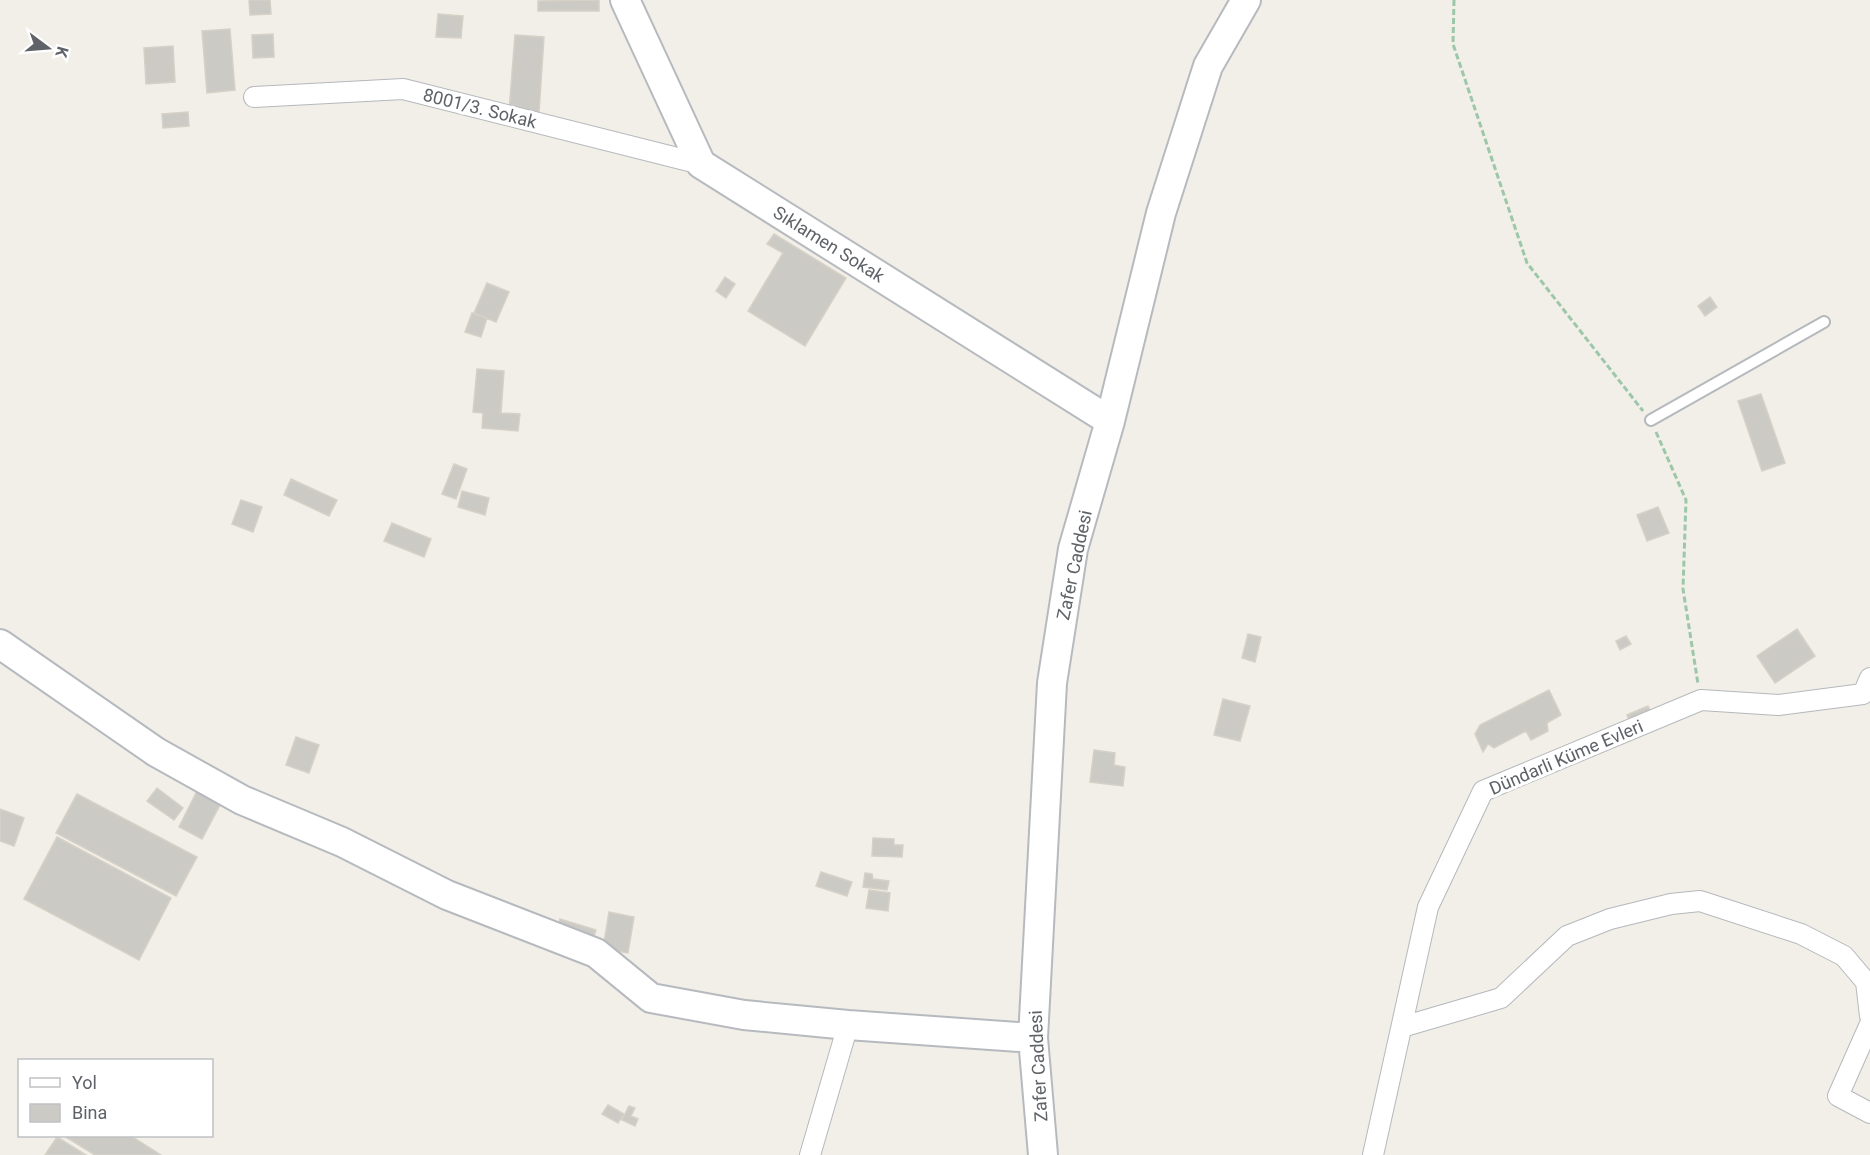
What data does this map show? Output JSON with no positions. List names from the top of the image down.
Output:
{
  "streets": {
    "street": [
      "8001/3. Sokak",
      "Sıklamen Sokak",
      "Zafer Caddesi",
      "Dündarli Küme Evleri"
    ]
  },
  "crossings": [
    ["8001/3. Sokak", "Sıklamen Sokak"],
    ["Sıklamen Sokak", "Zafer Caddesi"]
  ],
  "legend": ["Yol", "Bina"],
  "north": "right"
}
